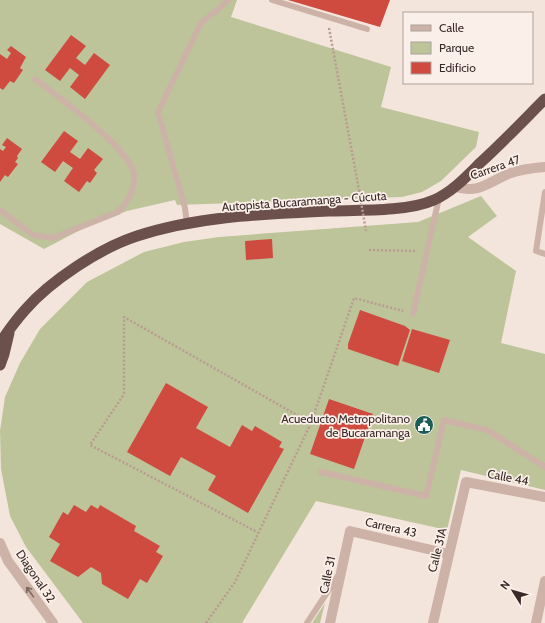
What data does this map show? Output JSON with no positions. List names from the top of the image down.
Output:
{
  "streets": {
    "highway": ["Autopista Bucaramanga - Cúcuta"],
    "street": [
      "Carrera 47",
      "Calle 44",
      "Carrera 43",
      "Calle 31A",
      "Calle 31",
      "Diagonal 32"
    ]
  },
  "crossings": [
    ["Carrera 47", "Autopista Bucaramanga - Cúcuta"],
    ["Calle 44", "Calle 31A"],
    ["Carrera 43", "Calle 31A"],
    ["Carrera 43", "Calle 31"]
  ],
  "one_way": ["Diagonal 32"],
  "places": {
    "public building": ["Acueducto Metropolitano de Bucaramanga"]
  },
  "legend": ["Calle", "Parque", "Edificio"],
  "north": "top left"
}
